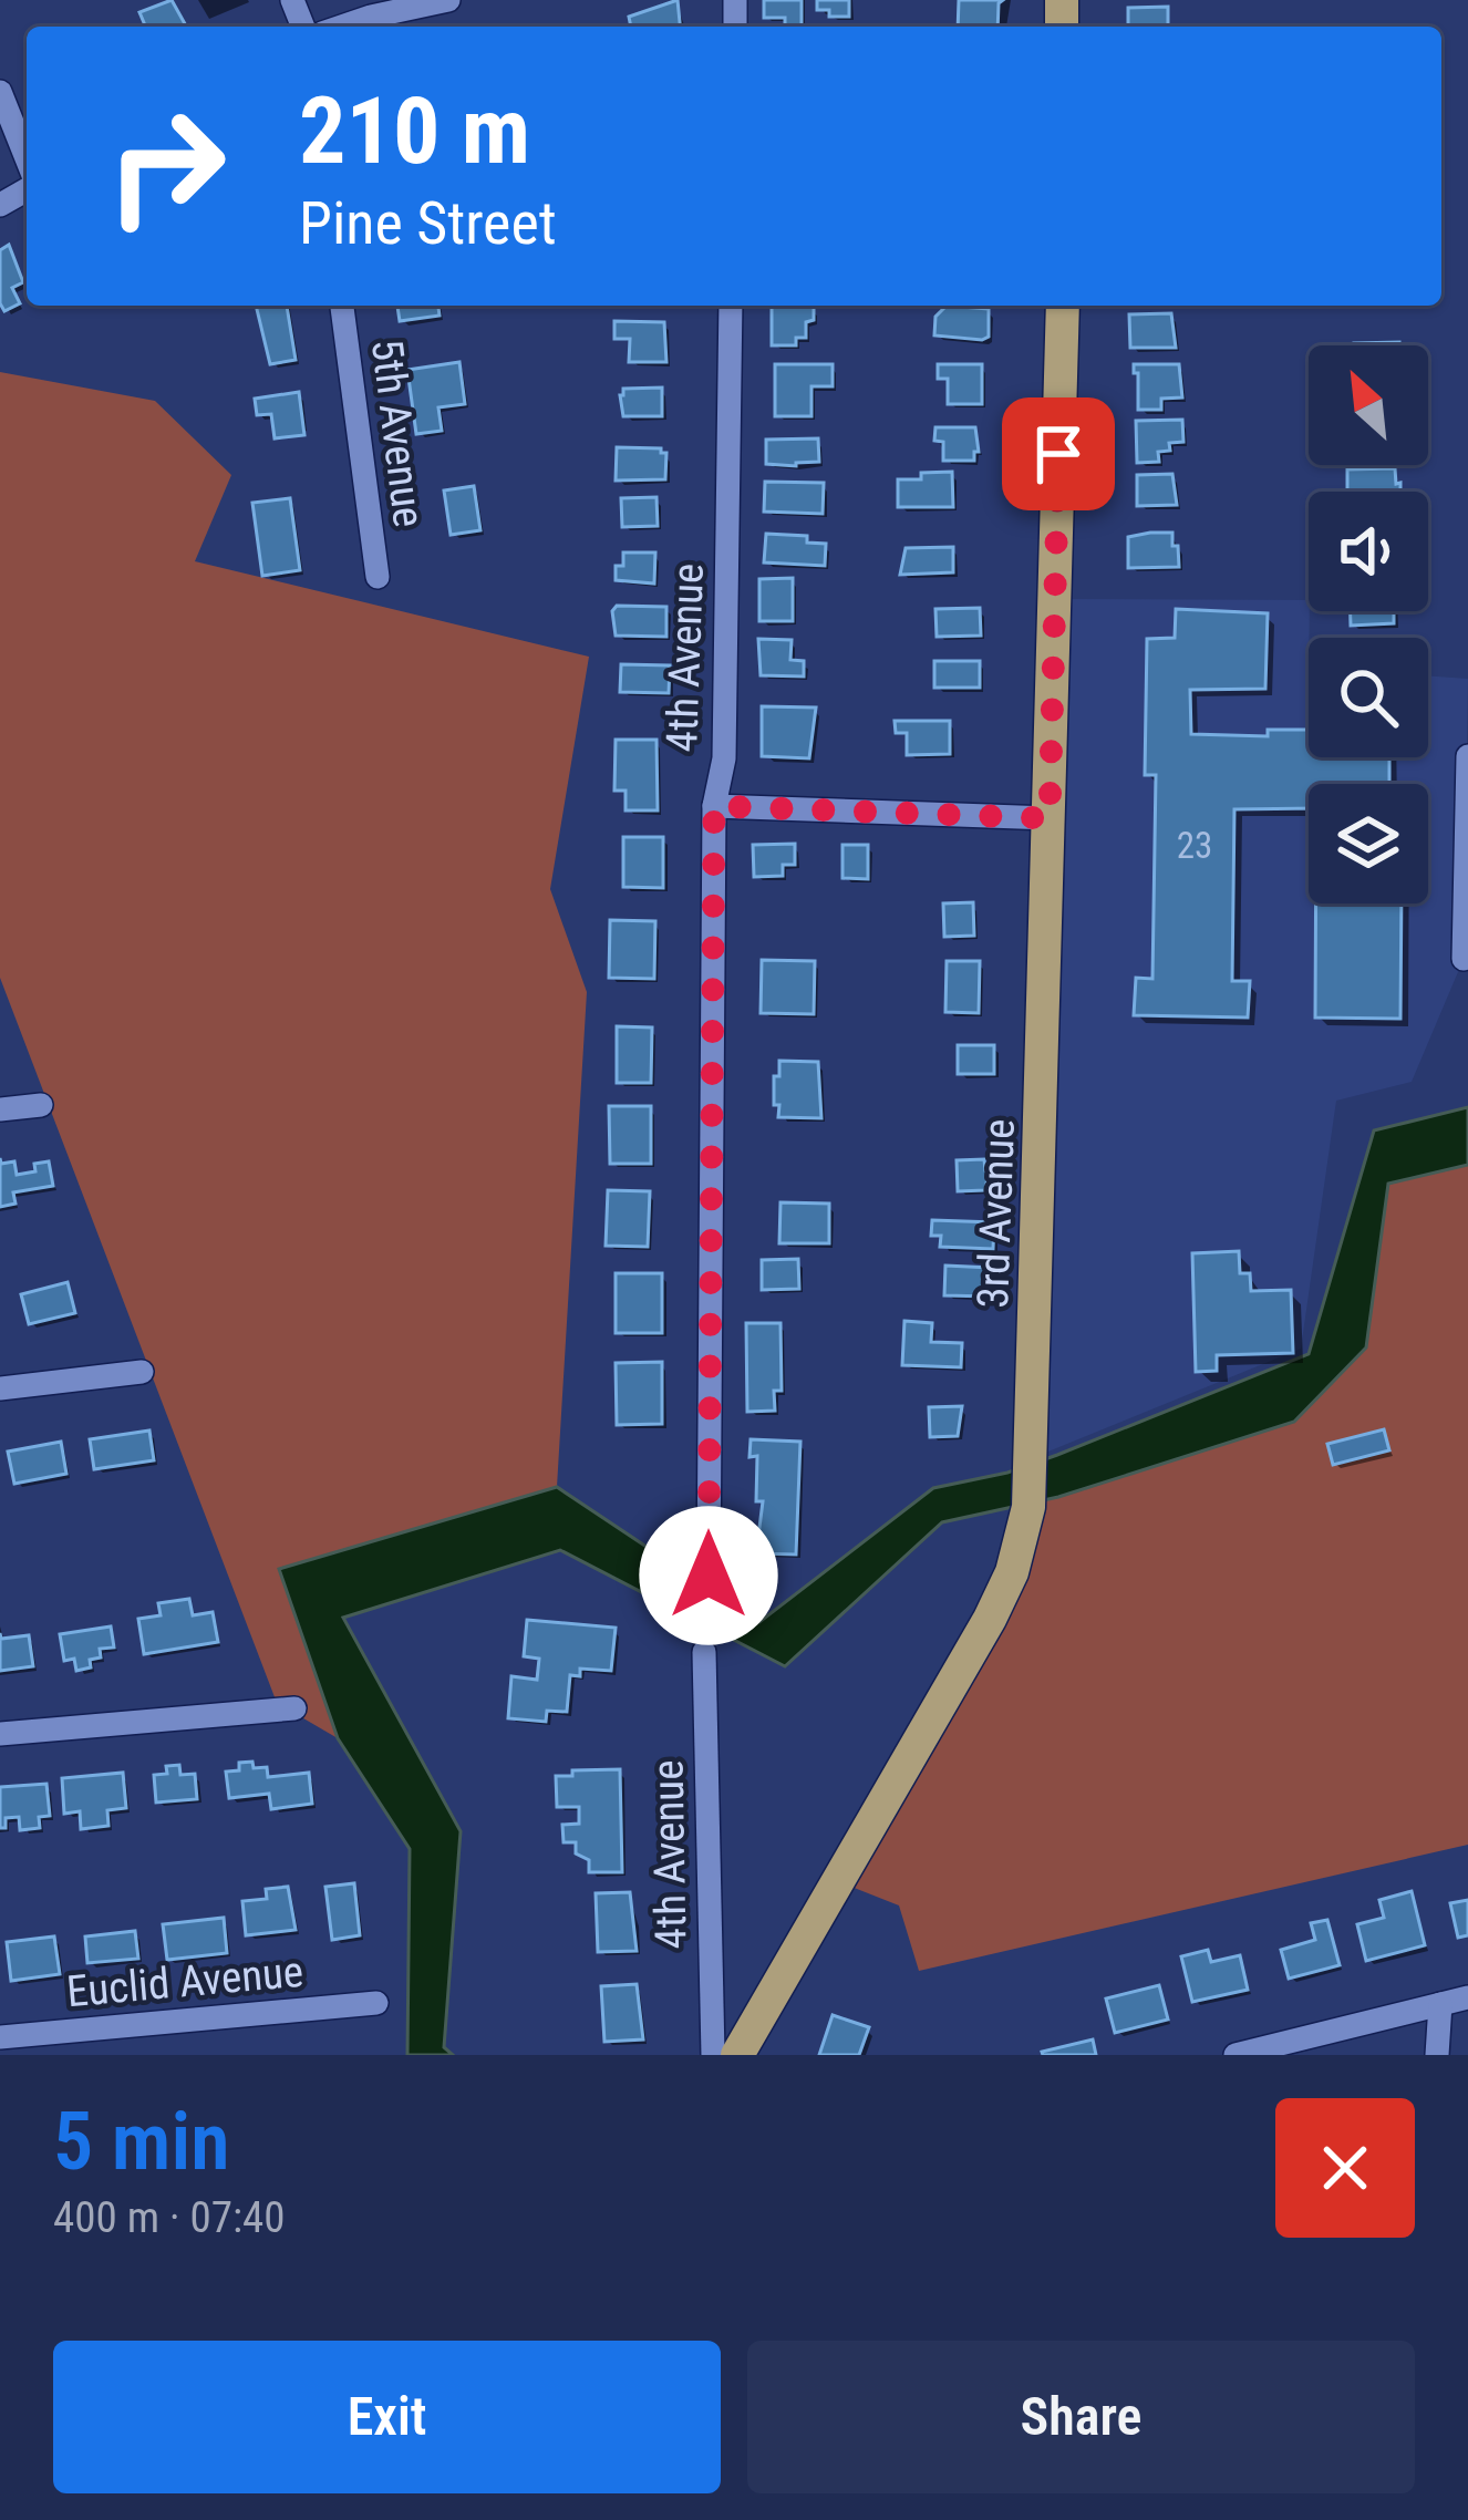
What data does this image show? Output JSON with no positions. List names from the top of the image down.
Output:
{
  "streets": {
    "main road": ["3rd Avenue"],
    "street": ["5th Avenue", "4th Avenue", "Euclid Avenue"]
  },
  "house_numbers": ["23"],
  "north": "top left",
  "page": {
    "turn": ["210 m", "Pine Street"],
    "heading": ["5 min", "400 m · 07:40"],
    "buttons": ["Exit", "Share"]
  }
}
